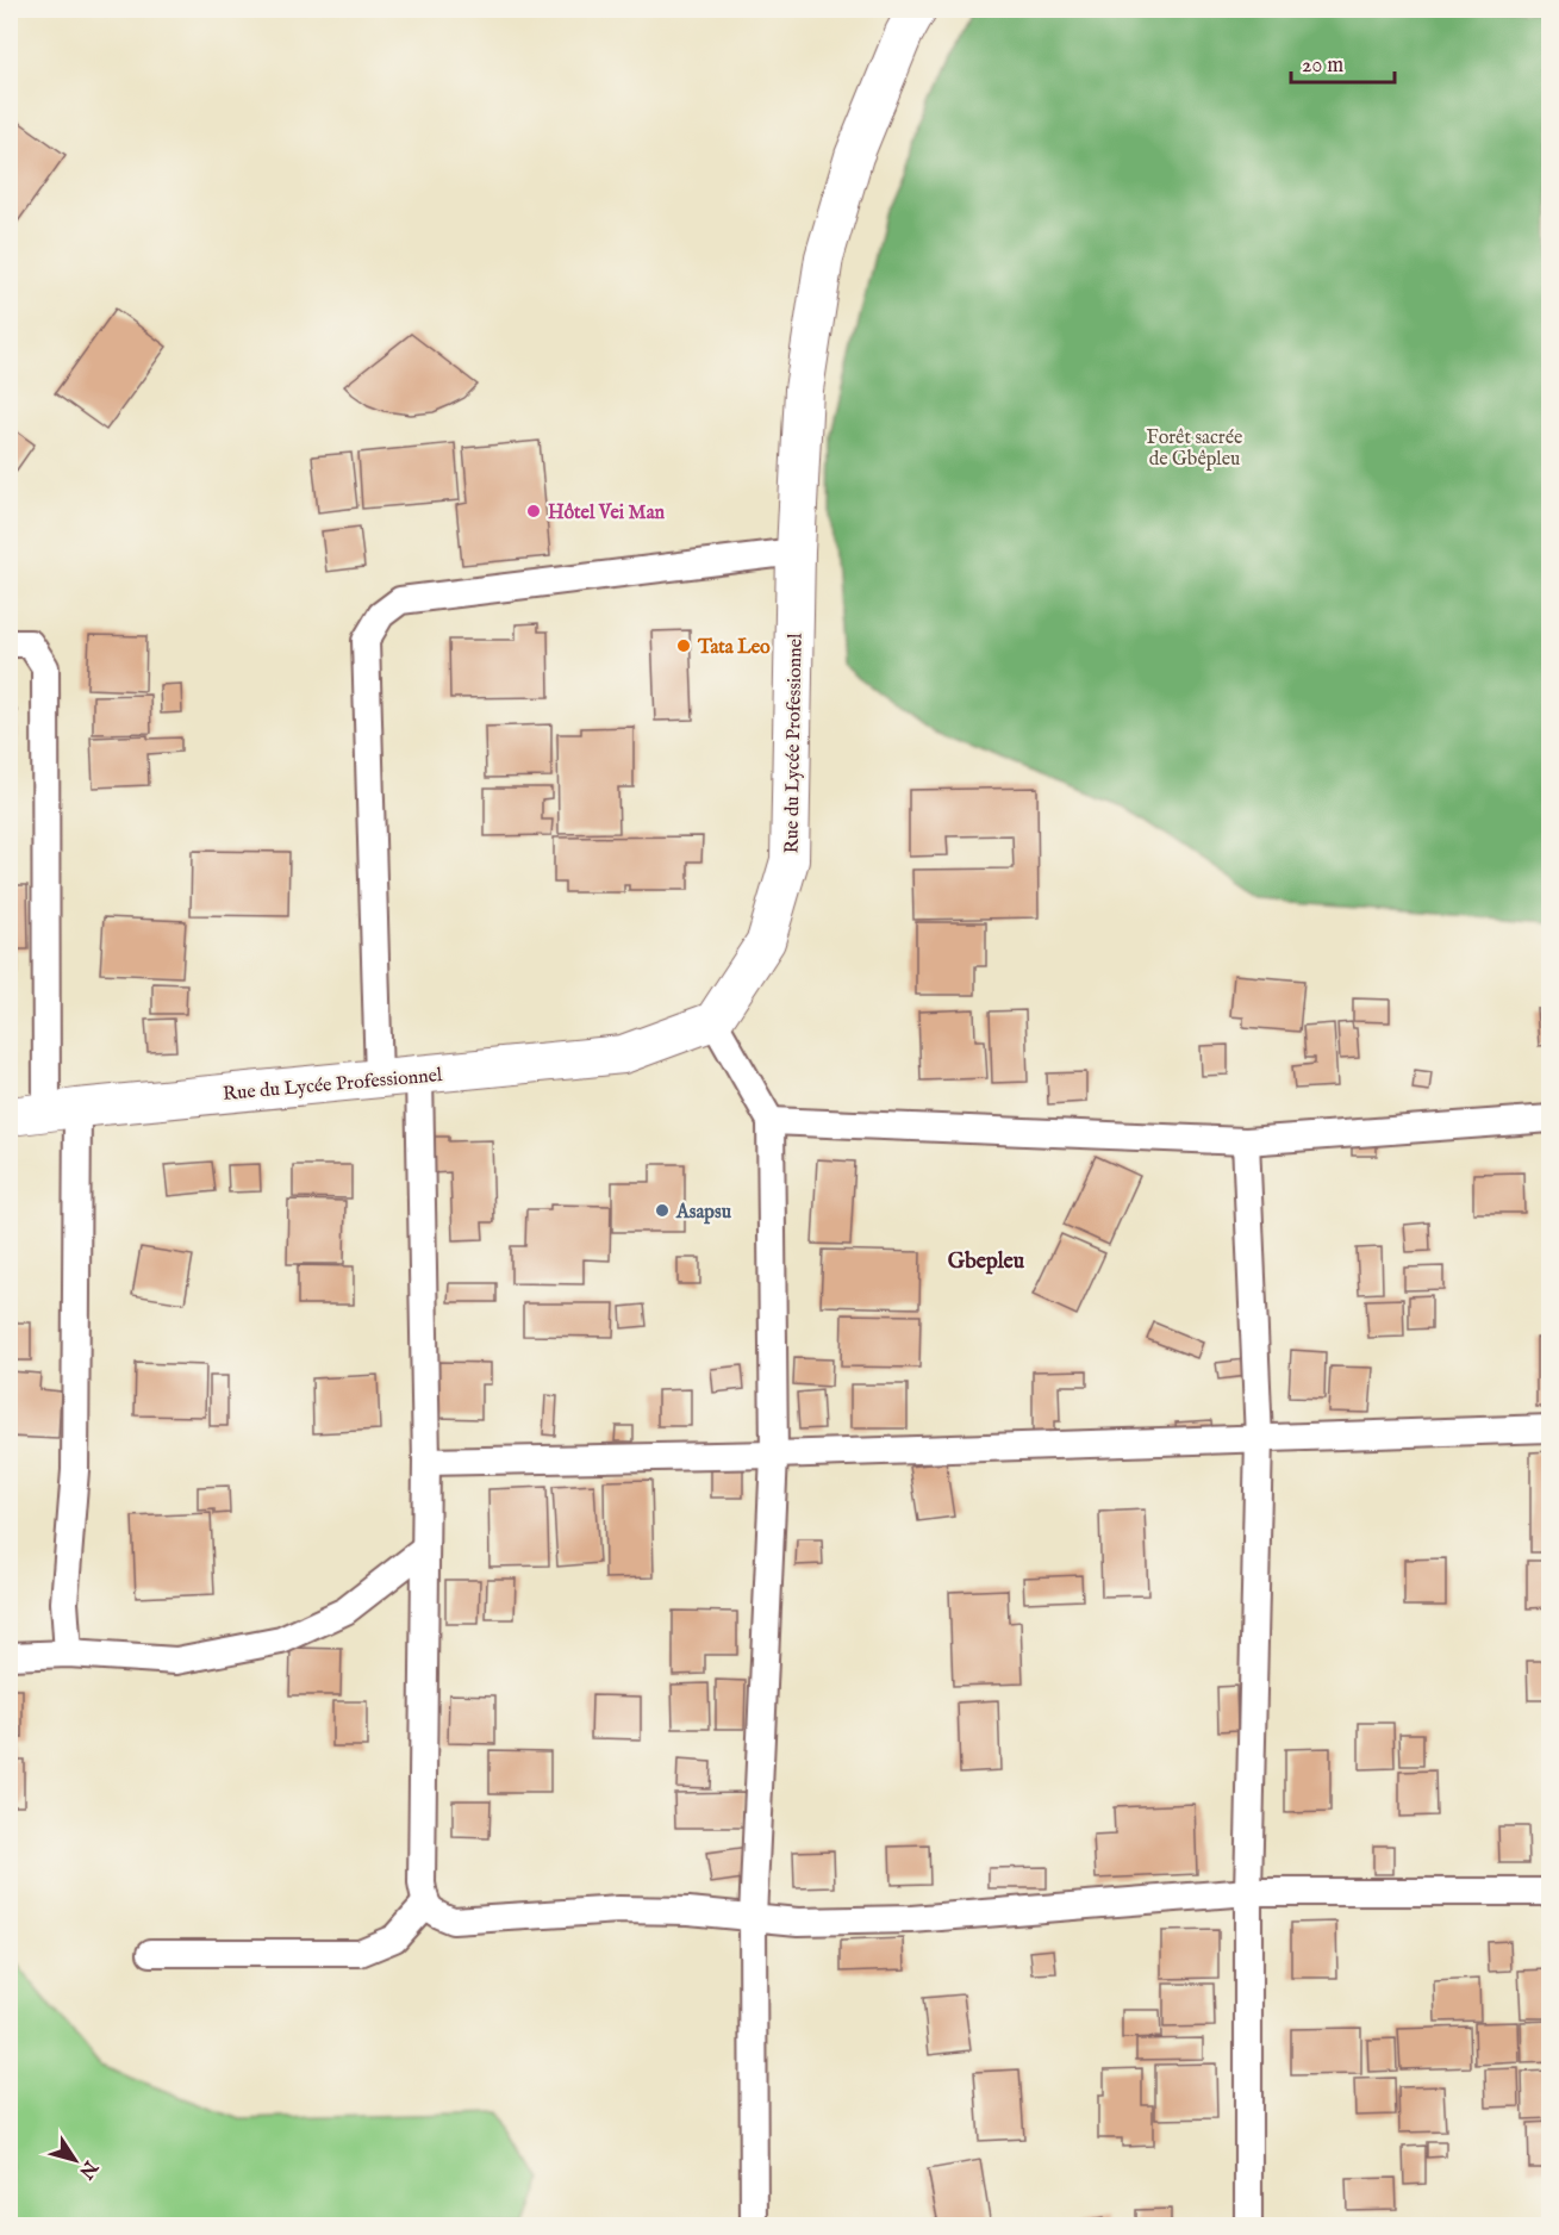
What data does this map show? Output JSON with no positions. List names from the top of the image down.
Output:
{
  "streets": {
    "main road": ["Rue du Lycée Professionnel"]
  },
  "districts": ["Gbepleu"],
  "parks": ["Forêt sacrée de Gbêpleu"],
  "places": ["Hôtel Vei Man", "Tata Leo", "Asapsu"],
  "scale_bar": "20 m",
  "north": "bottom right"
}
